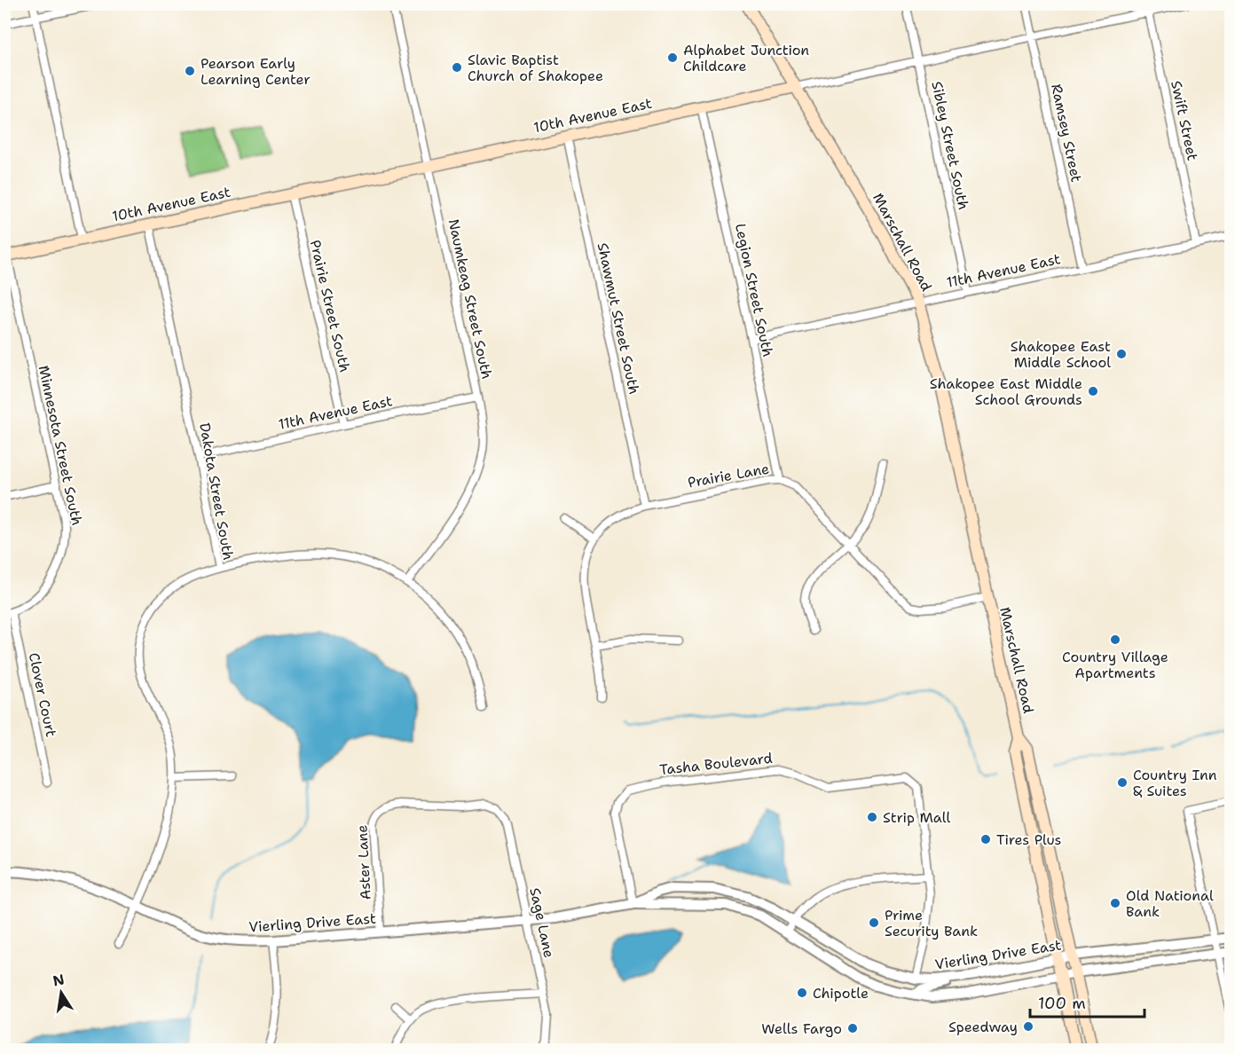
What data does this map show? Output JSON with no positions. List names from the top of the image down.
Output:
{
  "streets": {
    "main road": ["10th Avenue East", "Marschall Road"],
    "street": [
      "Swift Street",
      "Ramsey Street",
      "Sibley Street South",
      "11th Avenue East",
      "Legion Street South",
      "Naumkeag Street South",
      "Prairie Street South",
      "Shawmut Street South",
      "Minnesota Street South",
      "Prairie Lane",
      "Dakota Street South",
      "Clover Court",
      "Tasha Boulevard",
      "Aster Lane",
      "Vierling Drive East",
      "Sage Lane"
    ]
  },
  "crossings": [
    ["10th Avenue East", "Swift Street"],
    ["10th Avenue East", "Ramsey Street"],
    ["10th Avenue East", "Sibley Street South"],
    ["10th Avenue East", "Marschall Road"],
    ["10th Avenue East", "Legion Street South"],
    ["10th Avenue East", "Naumkeag Street South"],
    ["10th Avenue East", "Prairie Street South"],
    ["10th Avenue East", "Shawmut Street South"],
    ["10th Avenue East", "Minnesota Street South"],
    ["10th Avenue East", "Dakota Street South"],
    ["Swift Street", "11th Avenue East"],
    ["Ramsey Street", "11th Avenue East"],
    ["Sibley Street South", "11th Avenue East"],
    ["Marschall Road", "11th Avenue East"],
    ["Marschall Road", "Prairie Lane"],
    ["Marschall Road", "Vierling Drive East"],
    ["11th Avenue East", "Legion Street South"],
    ["11th Avenue East", "Naumkeag Street South"],
    ["11th Avenue East", "Prairie Street South"],
    ["11th Avenue East", "Dakota Street South"],
    ["Legion Street South", "Prairie Lane"],
    ["Shawmut Street South", "Prairie Lane"],
    ["Minnesota Street South", "Clover Court"],
    ["Dakota Street South", "Vierling Drive East"],
    ["Tasha Boulevard", "Vierling Drive East"],
    ["Aster Lane", "Vierling Drive East"],
    ["Aster Lane", "Sage Lane"],
    ["Vierling Drive East", "Sage Lane"]
  ],
  "places": [
    "Alphabet Junction Childcare",
    "Slavic Baptist Church of Shakopee",
    "Pearson Early Learning Center",
    "Shakopee East Middle School",
    "Shakopee East Middle School Grounds",
    "Country Village Apartments",
    "Country Inn & Suites",
    "Strip Mall",
    "Tires Plus",
    "Old National Bank",
    "Prime Security Bank",
    "Chipotle",
    "Speedway",
    "Wells Fargo"
  ],
  "scale_bar": "100 m",
  "north": "top"
}
